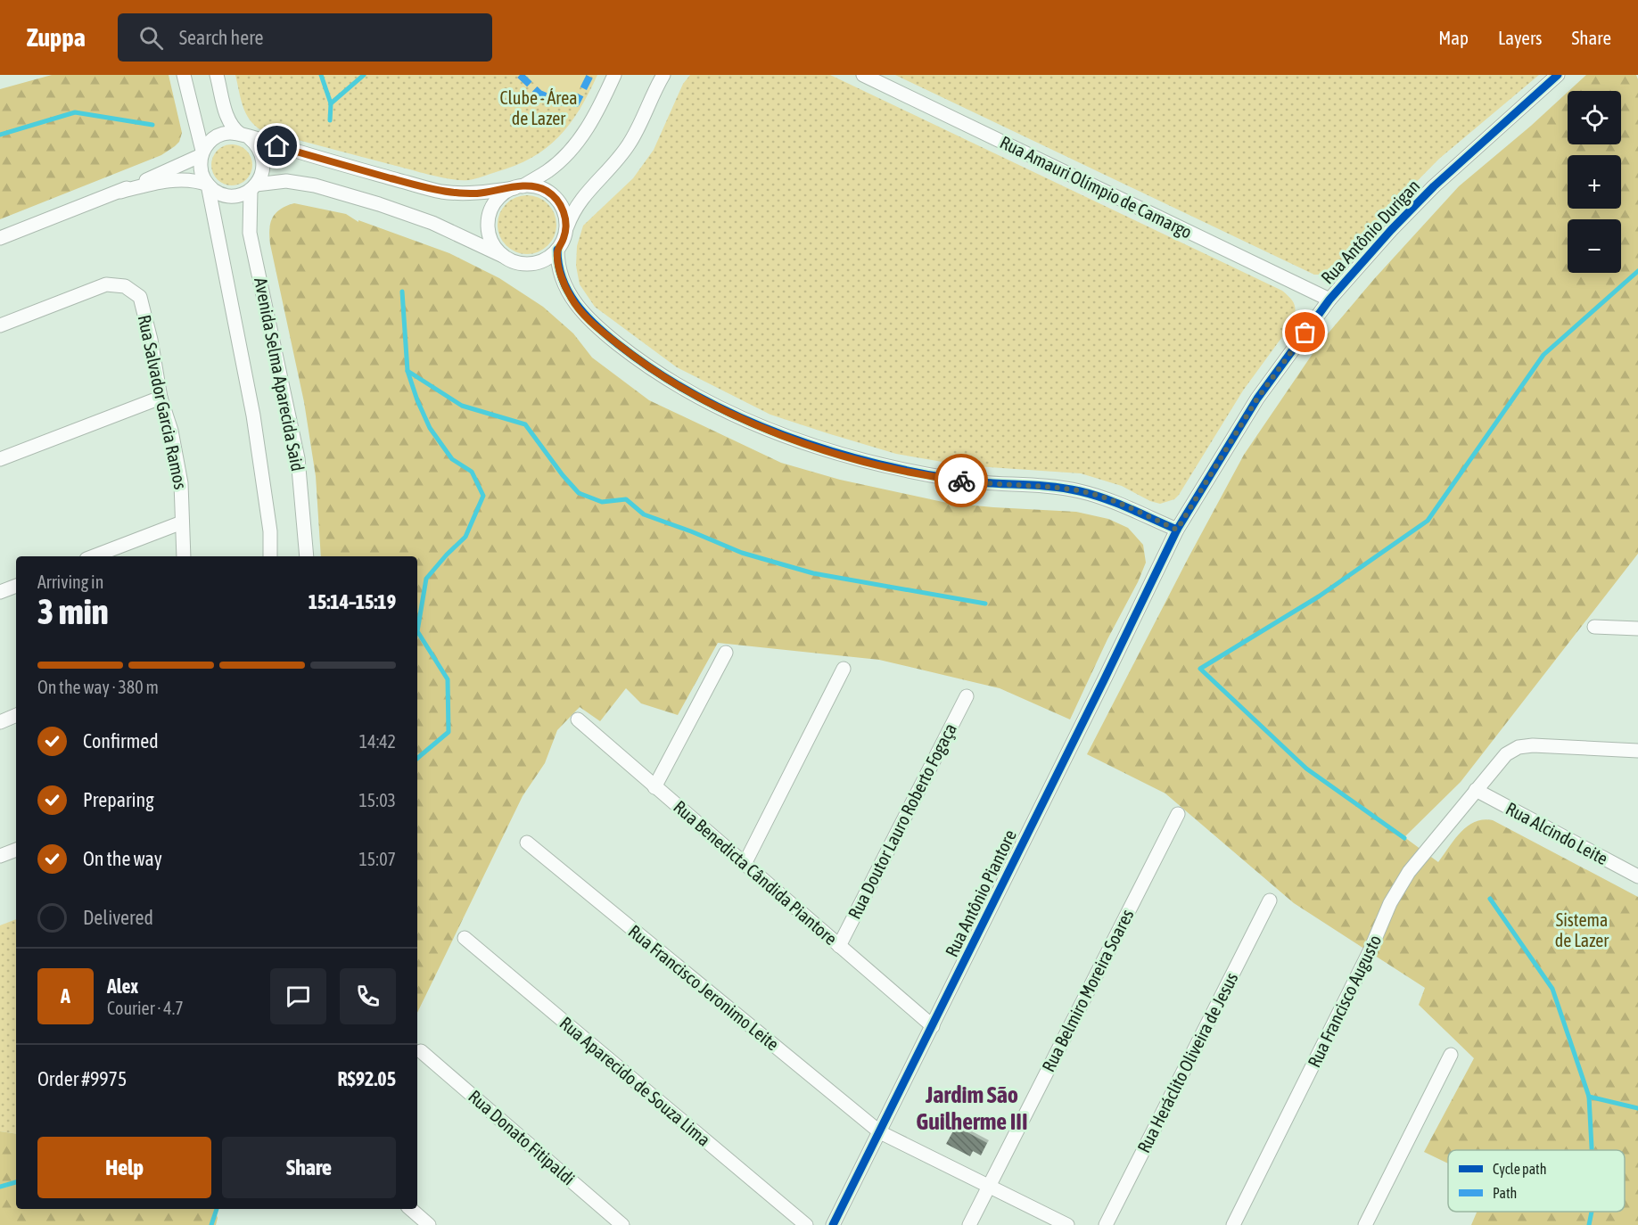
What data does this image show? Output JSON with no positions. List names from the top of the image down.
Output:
{
  "streets": {
    "street": [
      "Rua Amauri Olímpio de Camargo",
      "Rua Antônio Durigan",
      "Avenida Selma Aparecida Said",
      "Rua Salvador Garcia Ramos",
      "Rua Doutor Lauro Roberto Fogaça",
      "Rua Alcindo Leite",
      "Rua Benedicta Cândida Piantore",
      "Rua Antônio Piantore",
      "Rua Francisco Jeronimo Leite",
      "Rua Belmiro Moreira Soares",
      "Rua Francisco Augusto",
      "Rua Heráclito Oliveira de Jesus",
      "Rua Aparecido de Souza Lima",
      "Rua Donato Fitipaldi"
    ]
  },
  "crossings": [
    ["Rua Amauri Olímpio de Camargo", "Rua Antônio Durigan"],
    ["Rua Antônio Durigan", "Rua Antônio Piantore"],
    ["Rua Doutor Lauro Roberto Fogaça", "Rua Benedicta Cândida Piantore"],
    ["Rua Alcindo Leite", "Rua Francisco Augusto"],
    ["Rua Benedicta Cândida Piantore", "Rua Antônio Piantore"],
    ["Rua Antônio Piantore", "Rua Francisco Jeronimo Leite"],
    ["Rua Francisco Jeronimo Leite", "Rua Belmiro Moreira Soares"]
  ],
  "districts": ["Jardim São Guilherme III"],
  "parks": ["Clube - Área de Lazer", "Sistema de Lazer"],
  "legend": ["Cycle path", "Path"],
  "page": {
    "header": "Zuppa",
    "search": "Search here",
    "nav": ["Map", "Layers", "Share"],
    "map_buttons": ["+", "−"],
    "heading": ["3 min", "Arriving in", "15:14–15:19"],
    "panel": [
      "Alex",
      "Courier · 4.7",
      "Order #9975",
      "R$92.05"
    ],
    "bar": "On the way · 380 m",
    "list": [
      ["Confirmed", "14:42"],
      ["Preparing", "15:03"],
      ["On the way", "15:07"],
      "Delivered"
    ],
    "round": "A",
    "buttons": ["Help", "Share"]
  }
}
